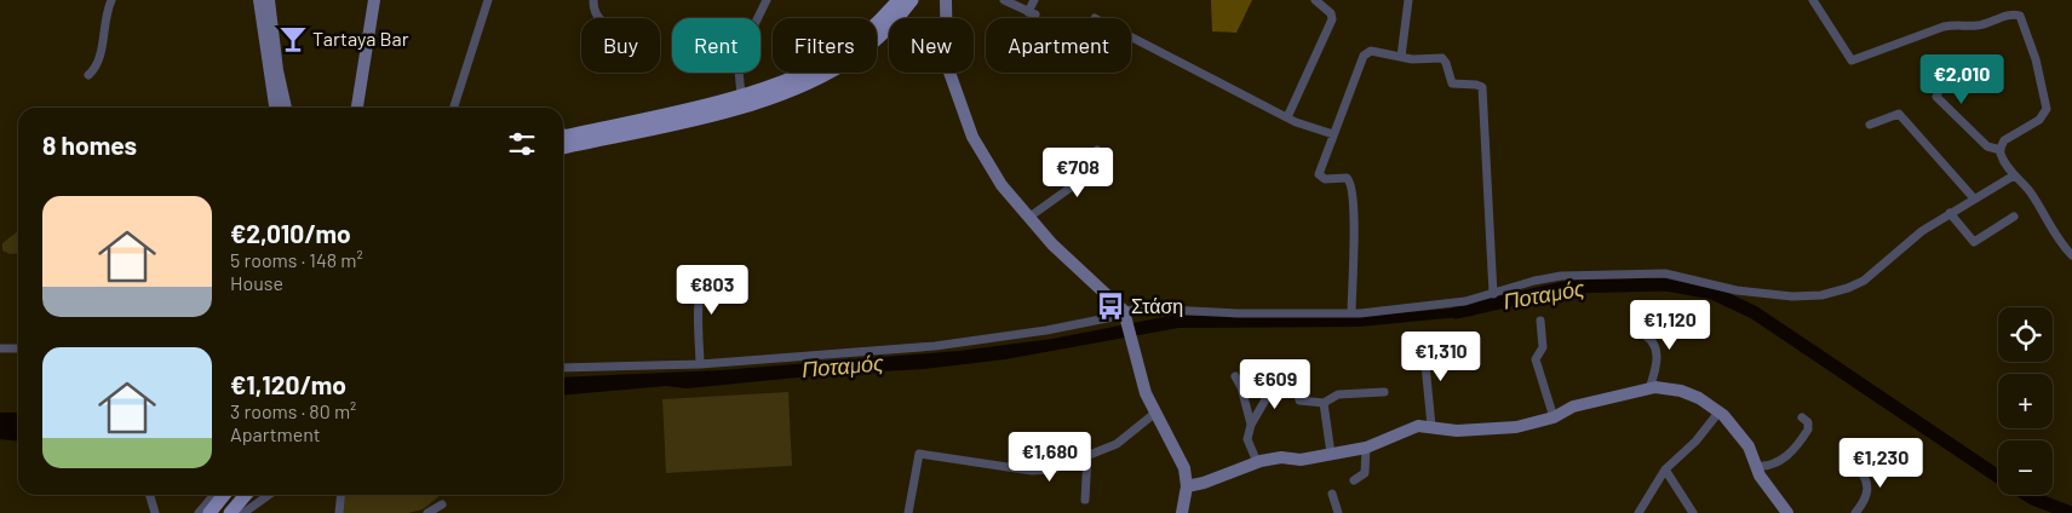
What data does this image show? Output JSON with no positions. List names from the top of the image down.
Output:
{
  "water": ["Ποταμός"],
  "places": {
    "bar": ["Tartaya Bar"],
    "bus stop": ["Στάση"]
  },
  "page": {
    "chip": [
      "Buy",
      "Rent",
      "Filters",
      "New",
      "Apartment"
    ],
    "price": [
      "€2,010",
      "€708",
      "€803",
      "€1,120",
      "€1,310",
      "€609",
      "€1,680",
      "€1,230"
    ],
    "heading": "8 homes",
    "list": [
      {
        "name": "€2,010/mo",
        "note": "5 rooms · 148 m² · House"
      },
      {
        "name": "€1,120/mo",
        "note": "3 rooms · 80 m² · Apartment"
      }
    ],
    "map_buttons": ["+", "−"]
  }
}
